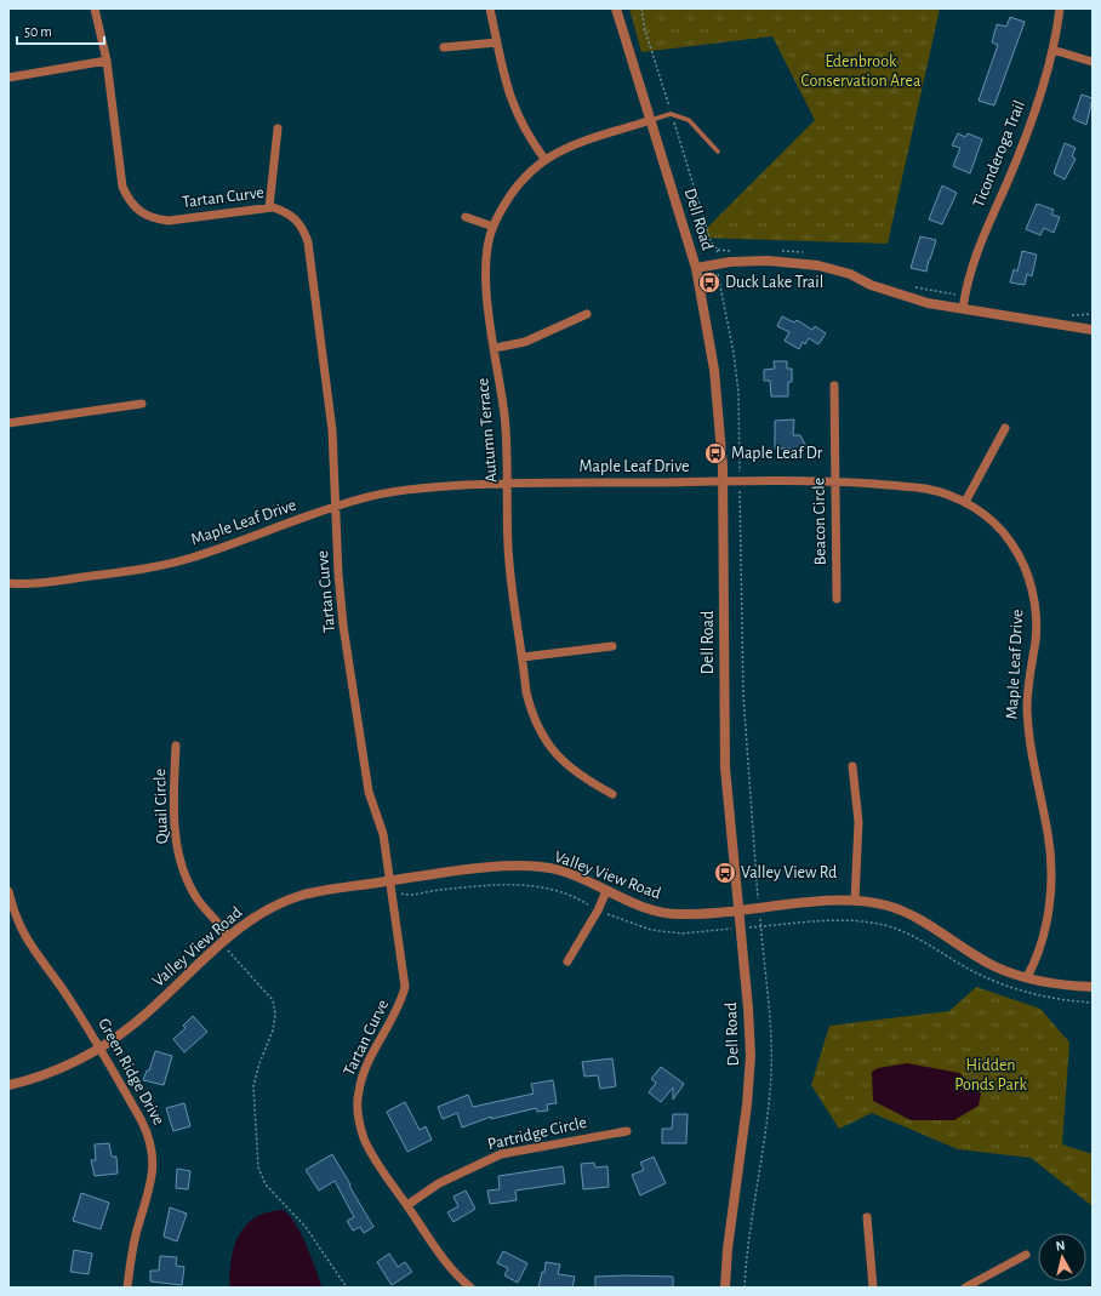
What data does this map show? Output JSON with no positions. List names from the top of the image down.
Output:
{
  "streets": {
    "street": [
      "Ticonderoga Trail",
      "Tartan Curve",
      "Dell Road",
      "Autumn Terrace",
      "Maple Leaf Drive",
      "Beacon Circle",
      "Quail Circle",
      "Valley View Road",
      "Green Ridge Drive",
      "Partridge Circle"
    ]
  },
  "crossings": [
    ["Tartan Curve", "Maple Leaf Drive"],
    ["Tartan Curve", "Valley View Road"],
    ["Tartan Curve", "Partridge Circle"],
    ["Dell Road", "Autumn Terrace"],
    ["Dell Road", "Maple Leaf Drive"],
    ["Dell Road", "Valley View Road"],
    ["Autumn Terrace", "Maple Leaf Drive"],
    ["Maple Leaf Drive", "Beacon Circle"],
    ["Maple Leaf Drive", "Valley View Road"],
    ["Quail Circle", "Valley View Road"],
    ["Valley View Road", "Green Ridge Drive"]
  ],
  "parks": ["Edenbrook Conservation Area", "Hidden Ponds Park"],
  "places": {
    "bus stop": ["Duck Lake Trail", "Maple Leaf Dr", "Valley View Rd"]
  },
  "scale_bar": "50 m",
  "north": "top"
}
